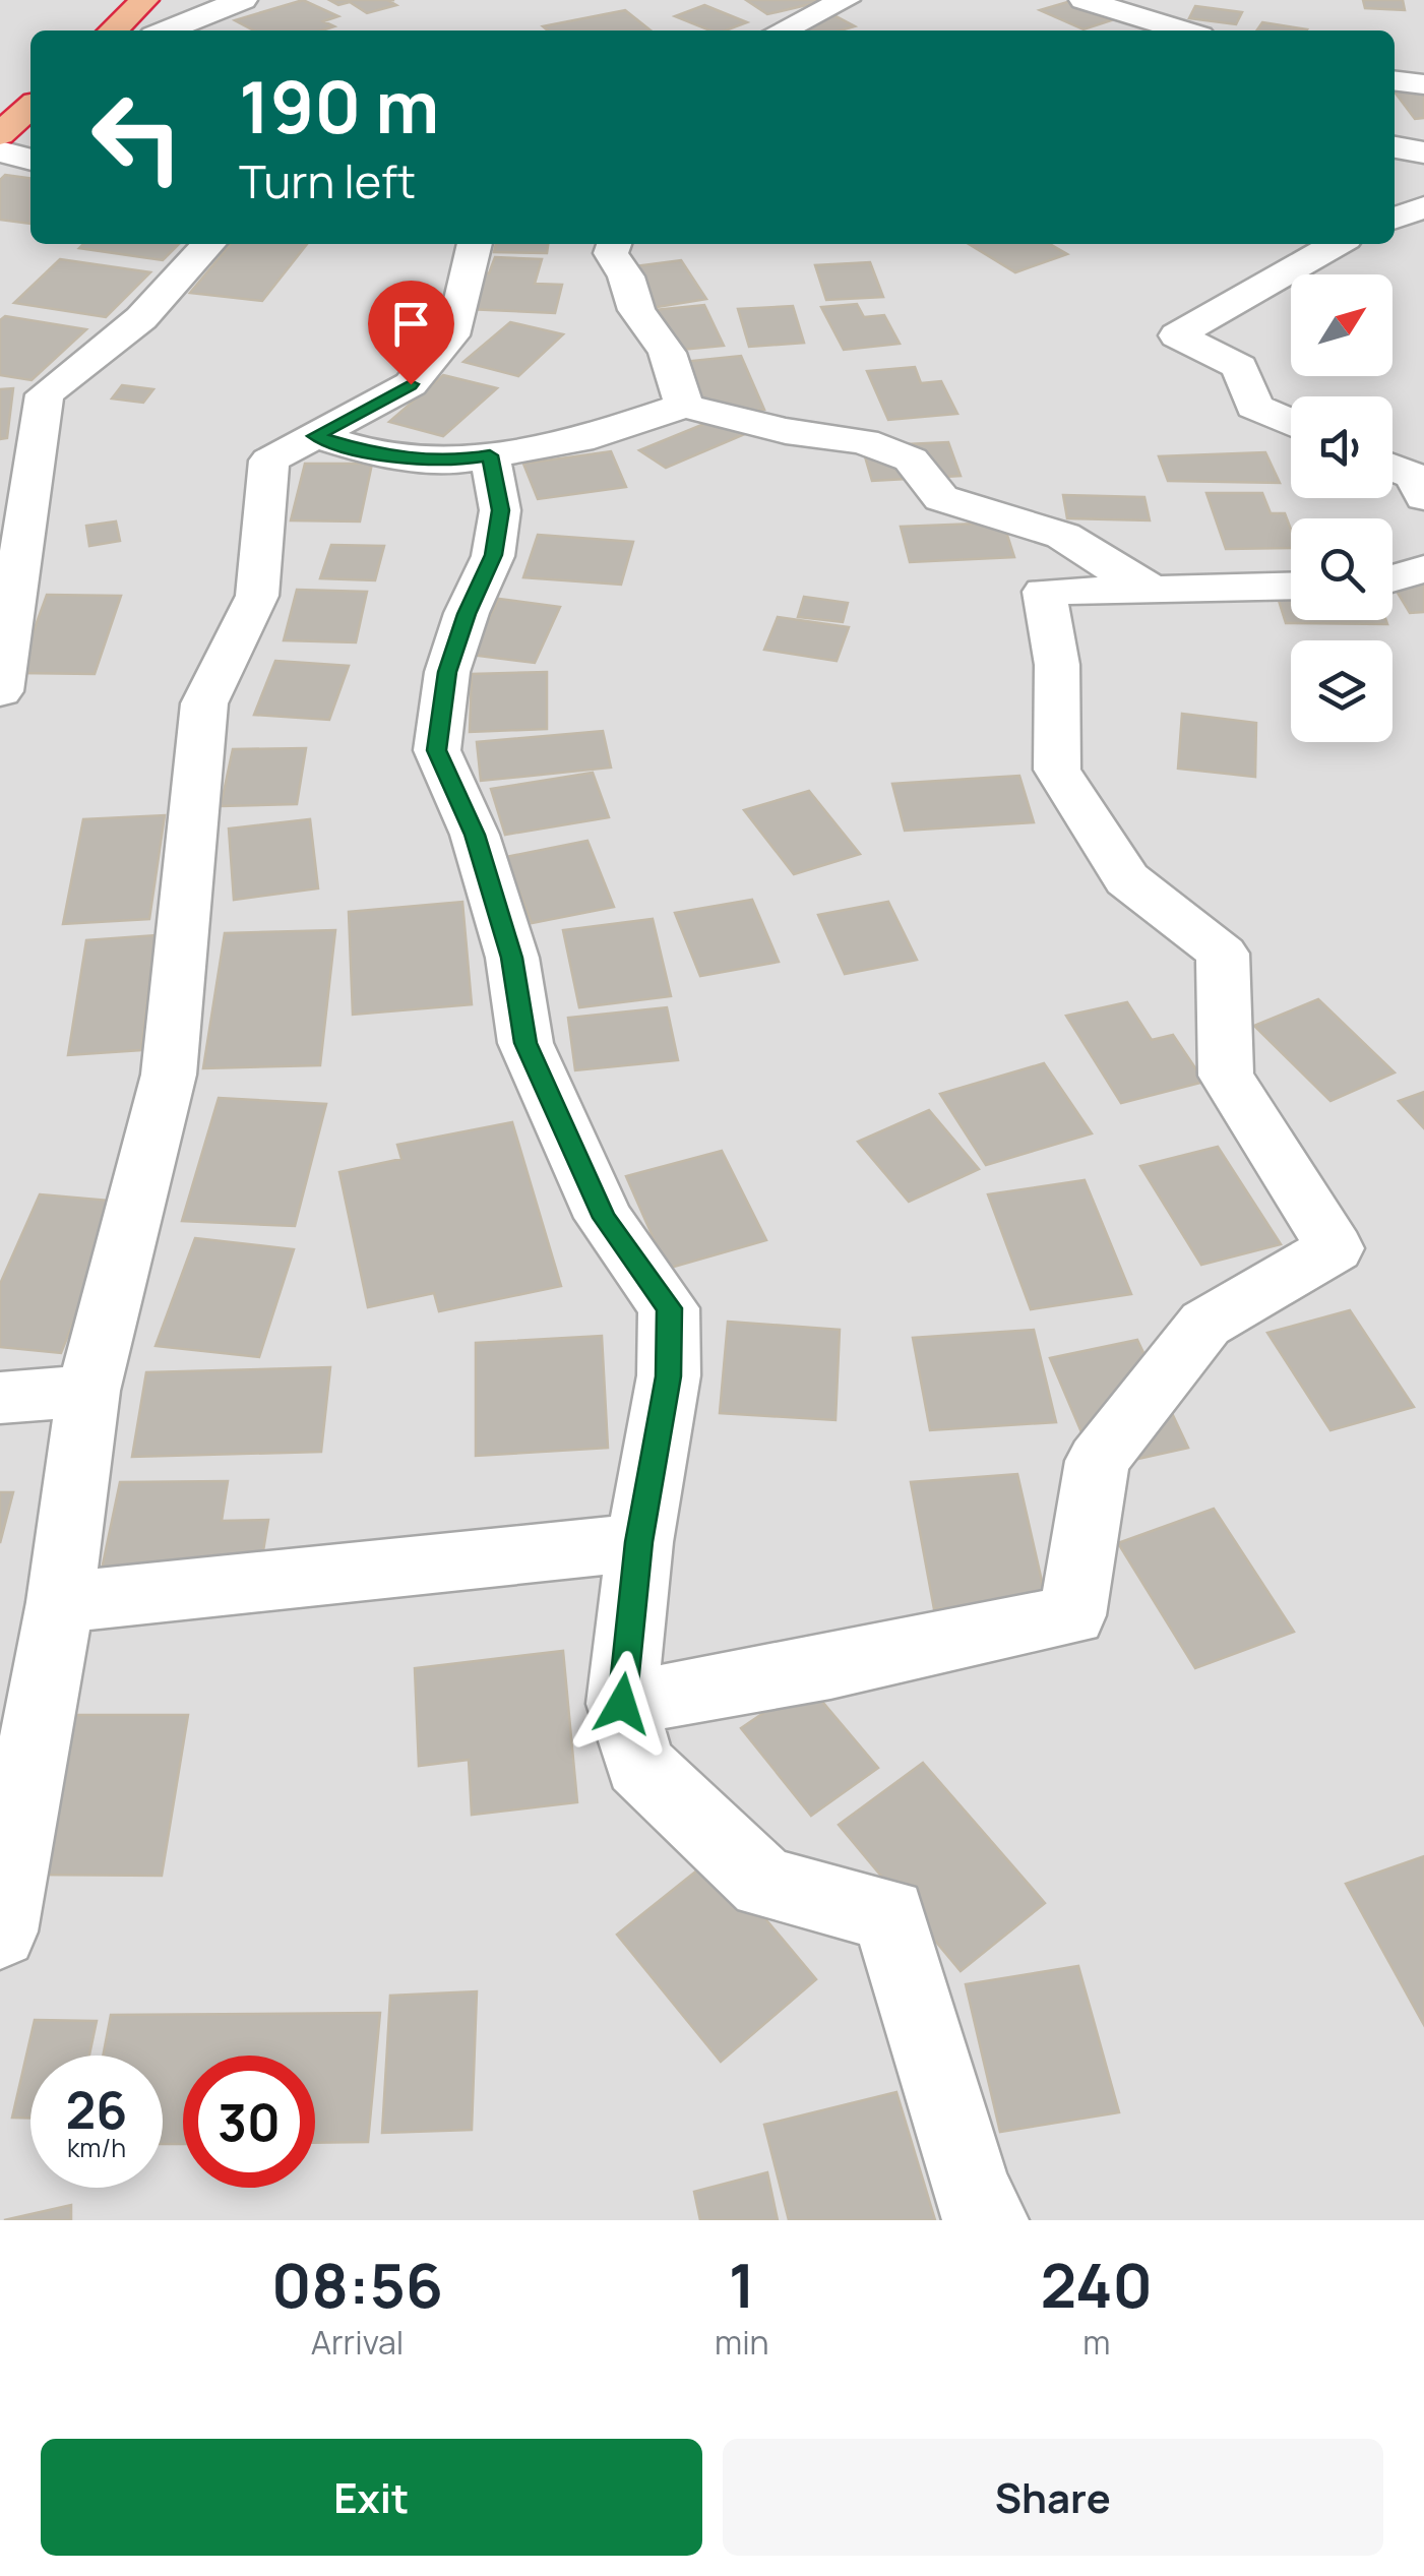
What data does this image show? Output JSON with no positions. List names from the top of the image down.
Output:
{
  "north": "top right",
  "page": {
    "turn": ["190 m", "Turn left"],
    "speed": "26 km/h",
    "limit": "30",
    "eta": [
      "08:56",
      "Arrival",
      "1",
      "min",
      "240",
      "m"
    ],
    "buttons": ["Exit", "Share"]
  }
}
